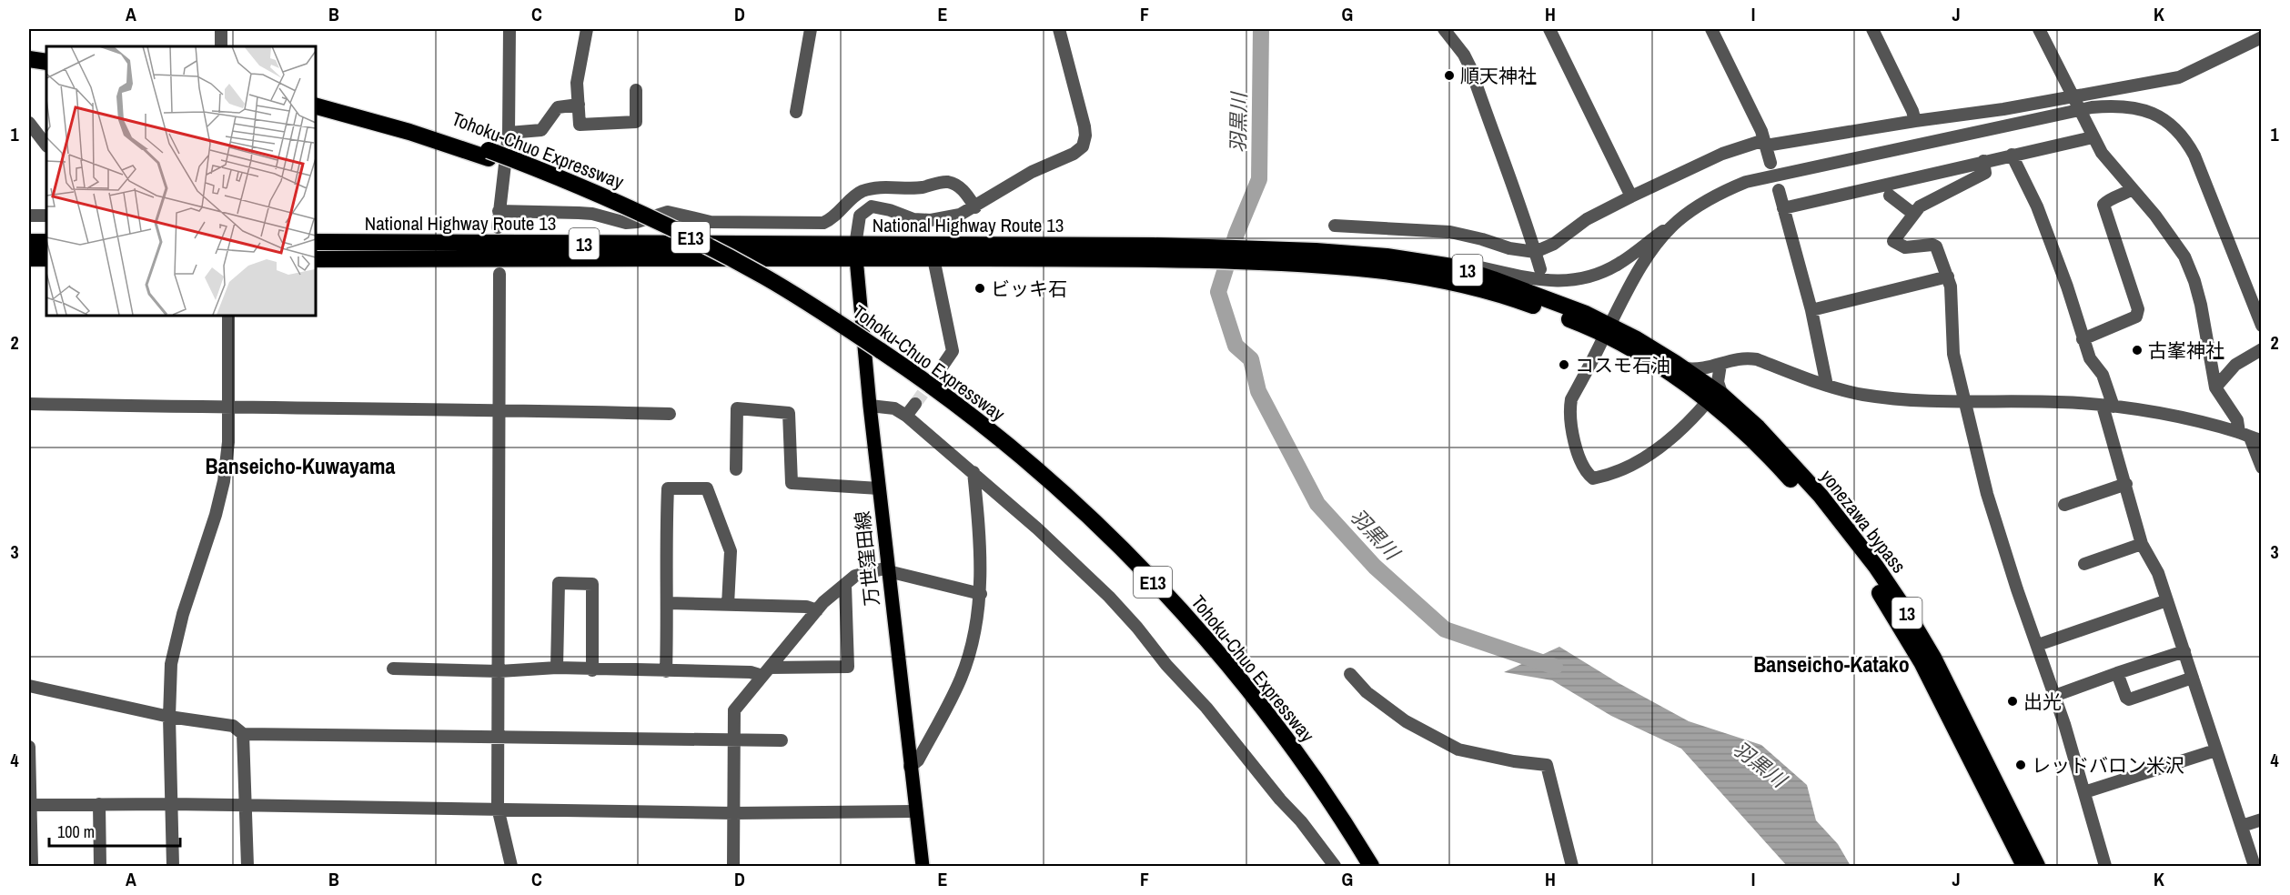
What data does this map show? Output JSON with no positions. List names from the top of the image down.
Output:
{
  "streets": {
    "highway": [
      "Tohoku-Chuo Expressway",
      "National Highway Route 13",
      "E13",
      "13",
      "yonezawa bypass"
    ],
    "main road": ["万世窪田線"]
  },
  "crossings": [
    ["National Highway Route 13", "yonezawa bypass"],
    ["National Highway Route 13", "万世窪田線"]
  ],
  "districts": ["Banseicho-Kuwayama", "Banseicho-Katako"],
  "water": ["羽黒川"],
  "places": [
    "順天神社",
    "ビッキ石",
    "古峯神社",
    "コスモ石油",
    "出光",
    "レッドバロン米沢"
  ],
  "scale_bar": "100 m",
  "grid": {
    "columns": [
      "A",
      "B",
      "C",
      "D",
      "E",
      "F",
      "G",
      "H",
      "I",
      "J",
      "K"
    ],
    "rows": [
      "1",
      "2",
      "3",
      "4"
    ]
  }
}
